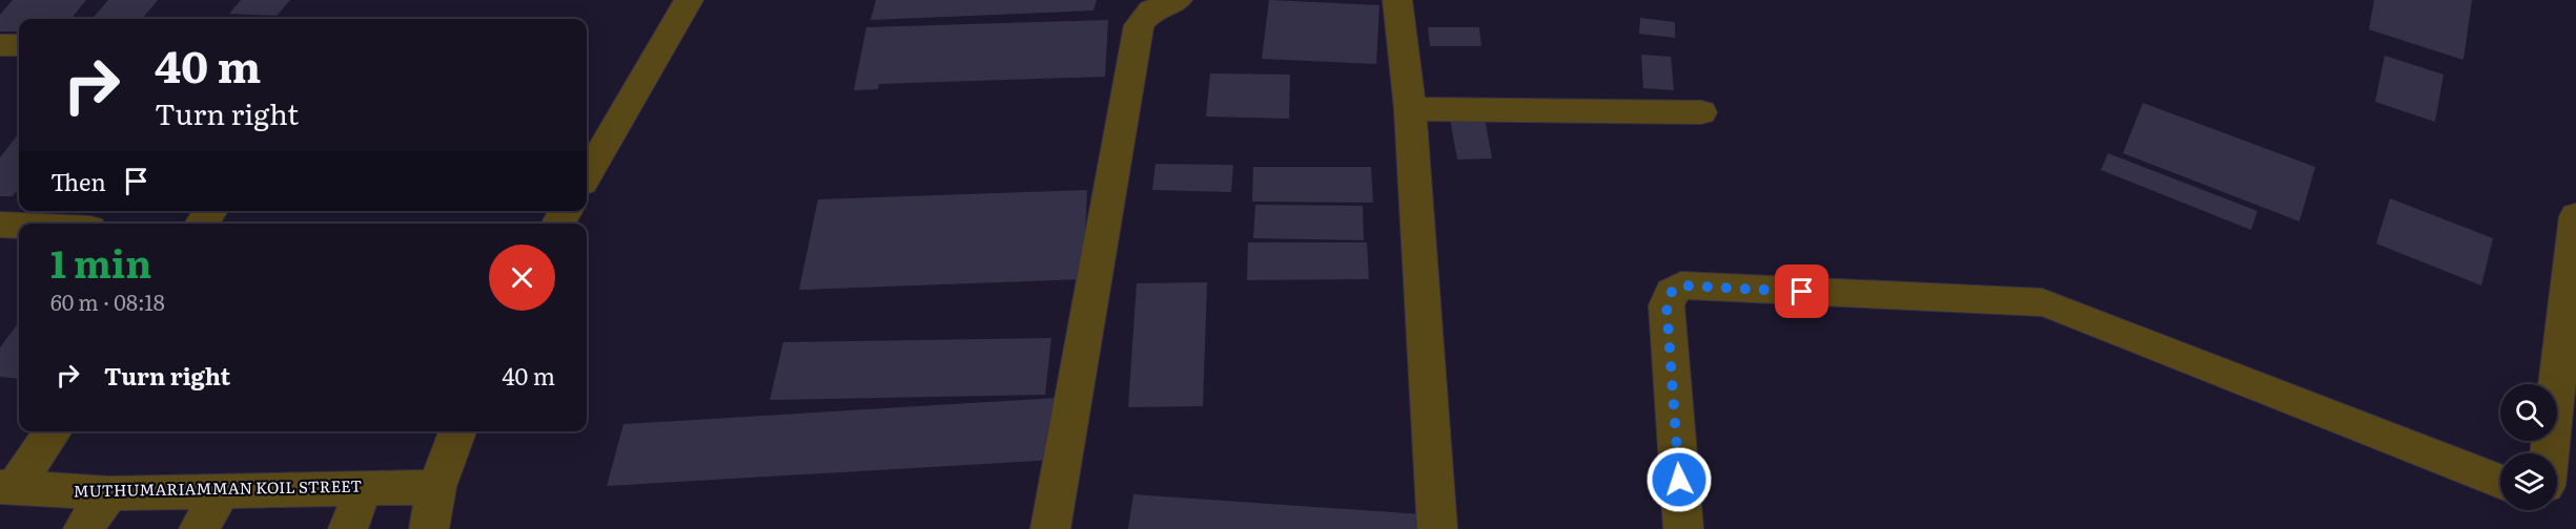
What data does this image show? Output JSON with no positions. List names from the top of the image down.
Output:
{
  "streets": {
    "street": ["MUTHUMARIAMMAN KOIL STREET"]
  },
  "page": {
    "turn": ["40 m", "Turn right"],
    "then": "Then",
    "heading": ["1 min", "60 m · 08:18"],
    "list": [
      {
        "name": "Turn right",
        "value": "40 m"
      }
    ]
  }
}
